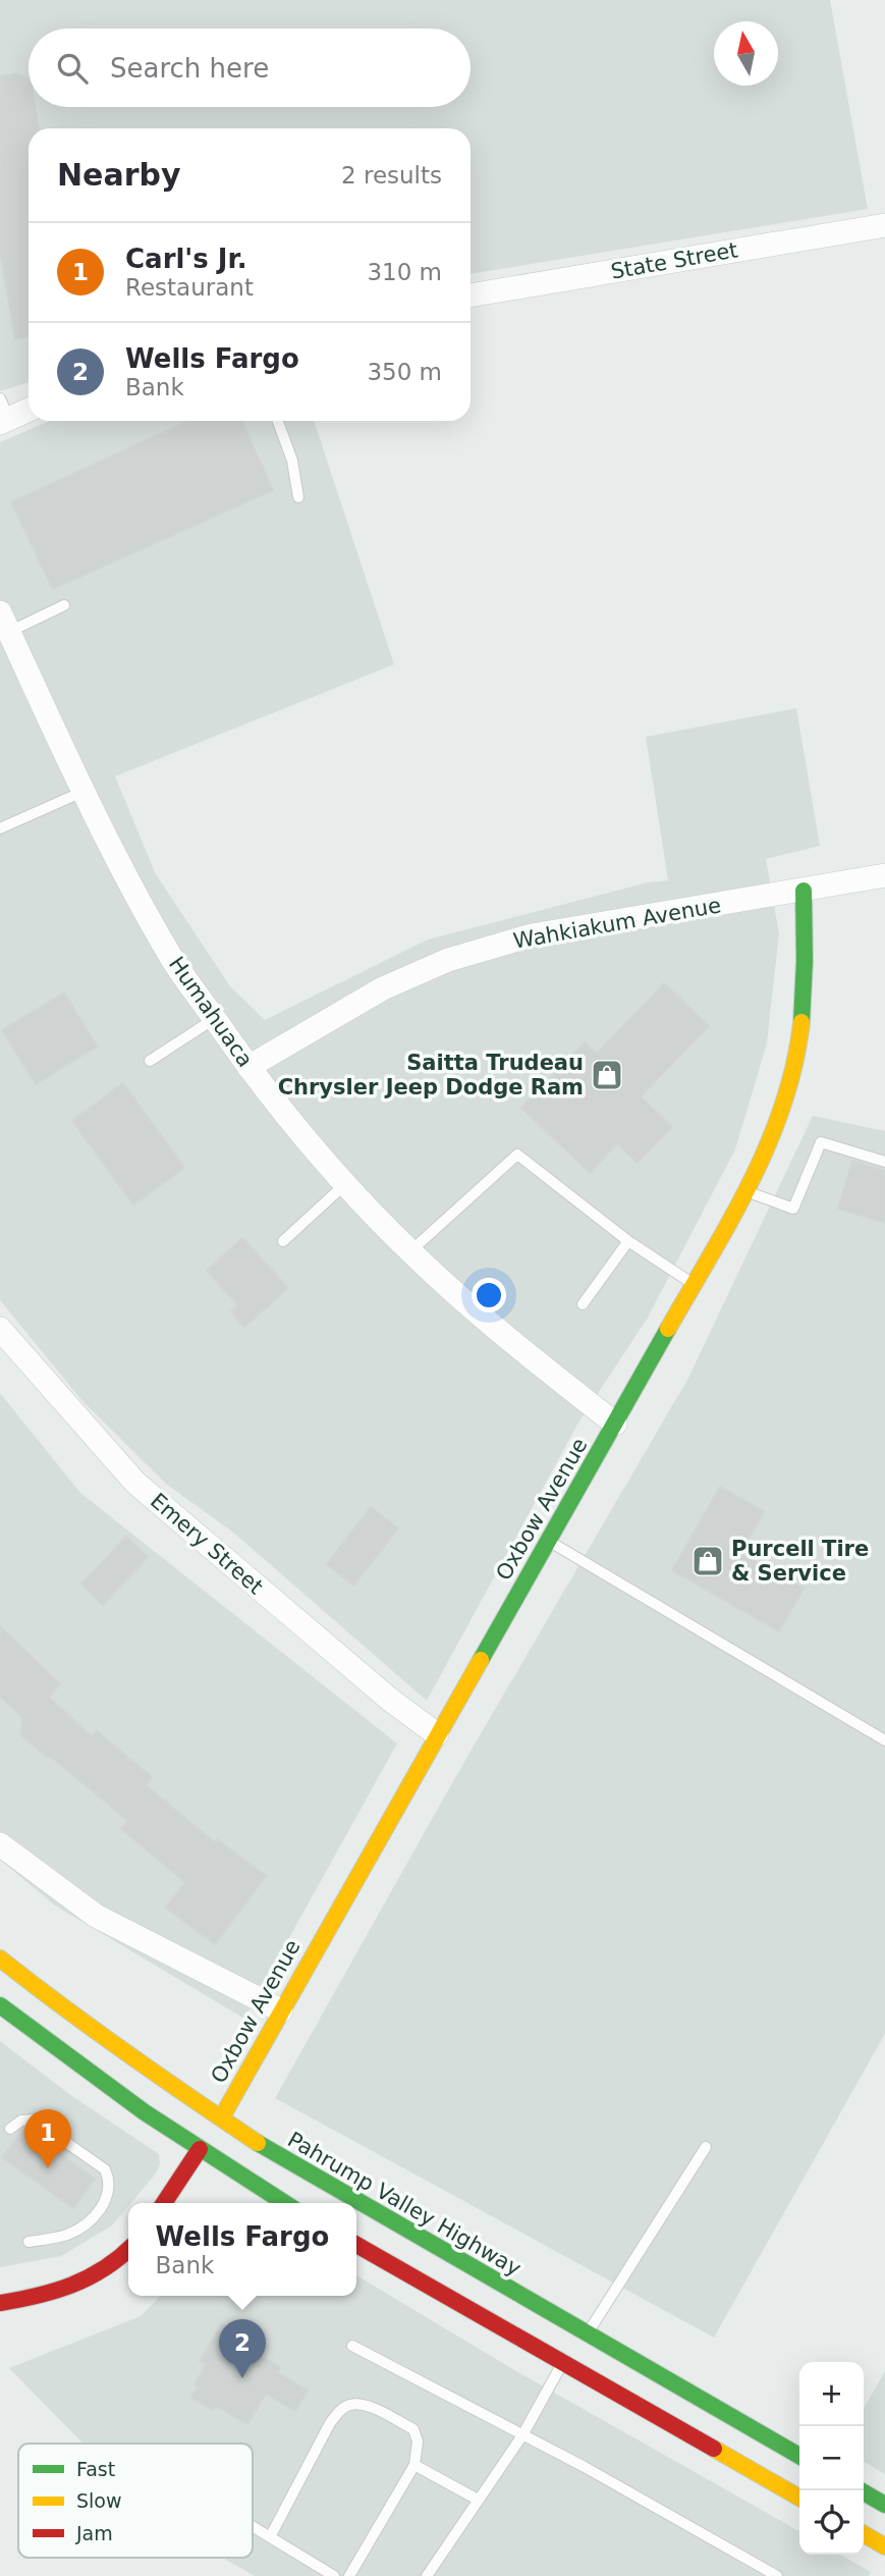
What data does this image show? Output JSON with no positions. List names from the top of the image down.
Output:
{
  "streets": {
    "main road": ["Oxbow Avenue", "Pahrump Valley Highway"],
    "street": [
      "State Street",
      "Wahkiakum Avenue",
      "Humahuaca",
      "Emery Street"
    ]
  },
  "crossings": [
    ["Wahkiakum Avenue", "Humahuaca"],
    ["Wahkiakum Avenue", "Oxbow Avenue"],
    ["Humahuaca", "Oxbow Avenue"],
    ["Oxbow Avenue", "Emery Street"],
    ["Oxbow Avenue", "Pahrump Valley Highway"]
  ],
  "places": {
    "shop": ["Saitta Trudeau Chrysler Jeep Dodge Ram", "Purcell Tire & Service"]
  },
  "legend": ["Fast", "Slow", "Jam"],
  "north": "top",
  "page": {
    "search": "Search here",
    "heading": ["Nearby", "2 results"],
    "list": [
      {
        "mark": "1",
        "name": "Carl's Jr.",
        "note": "Restaurant",
        "value": "310 m"
      },
      {
        "mark": "2",
        "name": "Wells Fargo",
        "note": "Bank",
        "value": "350 m"
      }
    ],
    "pins": ["1", "2"],
    "popup": ["Wells Fargo", "Bank"],
    "map_buttons": ["+", "−"]
  }
}
